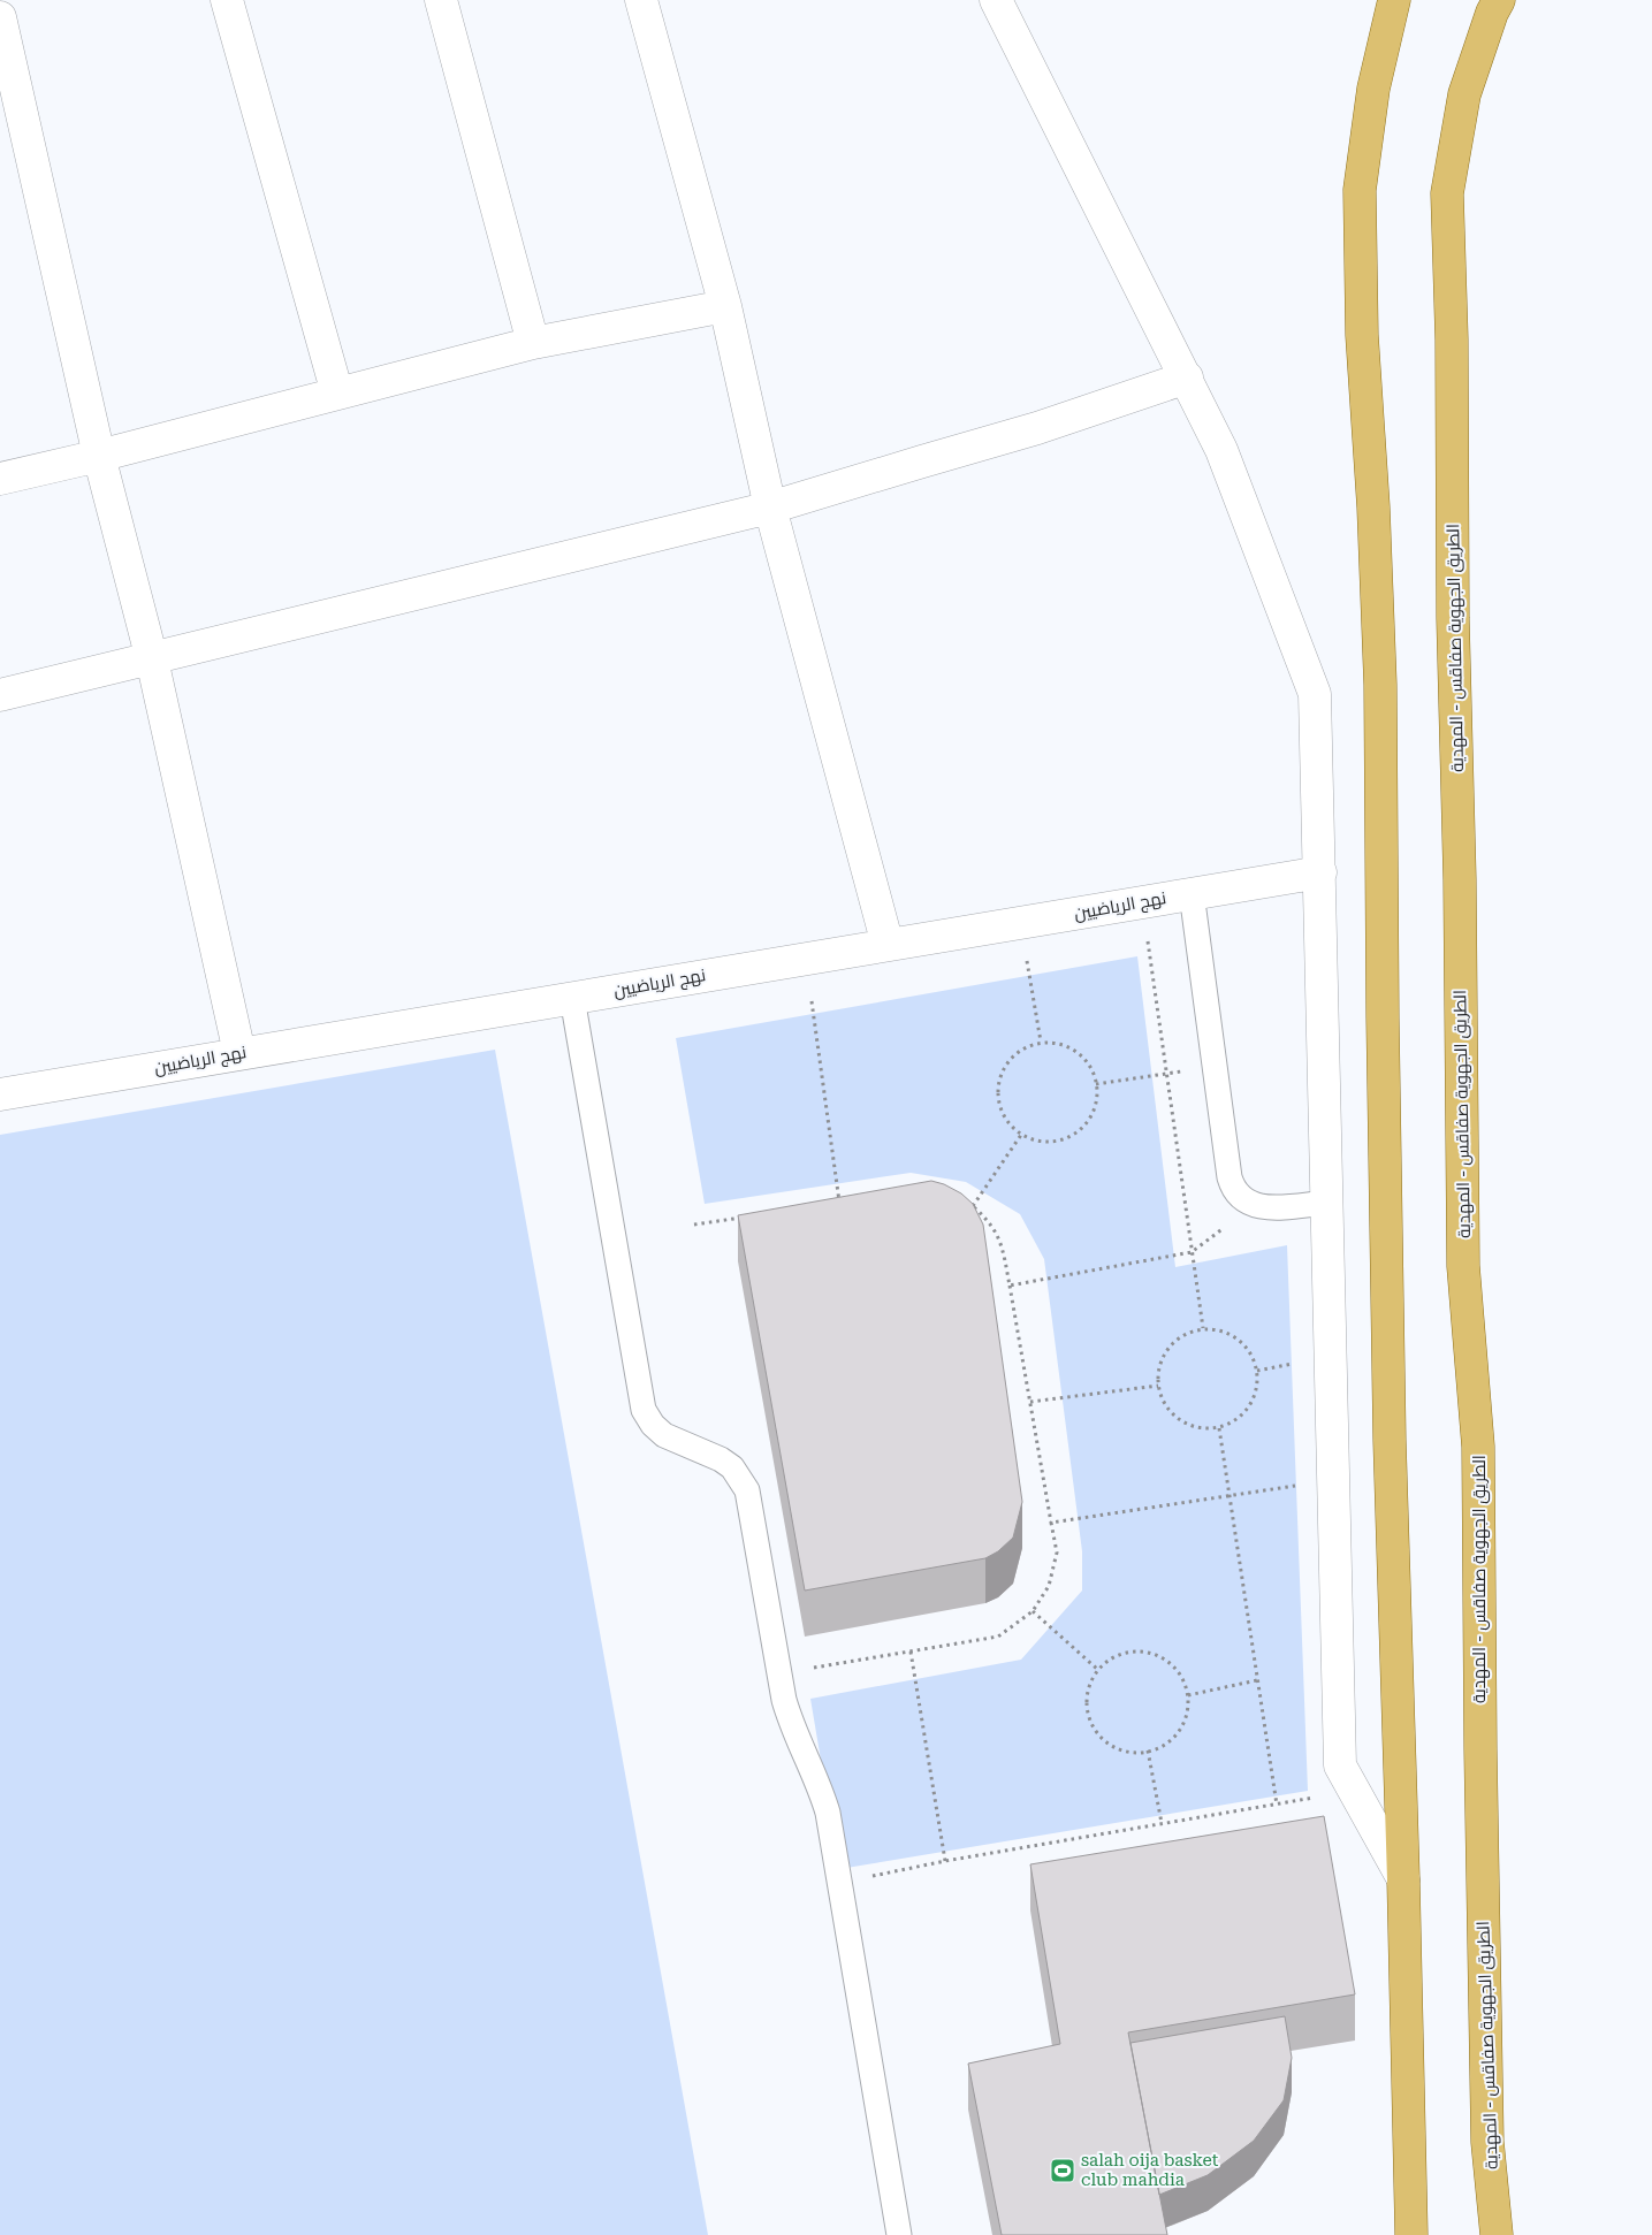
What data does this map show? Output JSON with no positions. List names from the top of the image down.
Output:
{
  "streets": {
    "main road": ["الطريق الجهوية صفاقس - المهدية"],
    "street": ["نهج الرياضيين"]
  },
  "places": {
    "sports": ["salah oija basket club mahdia"]
  }
}
